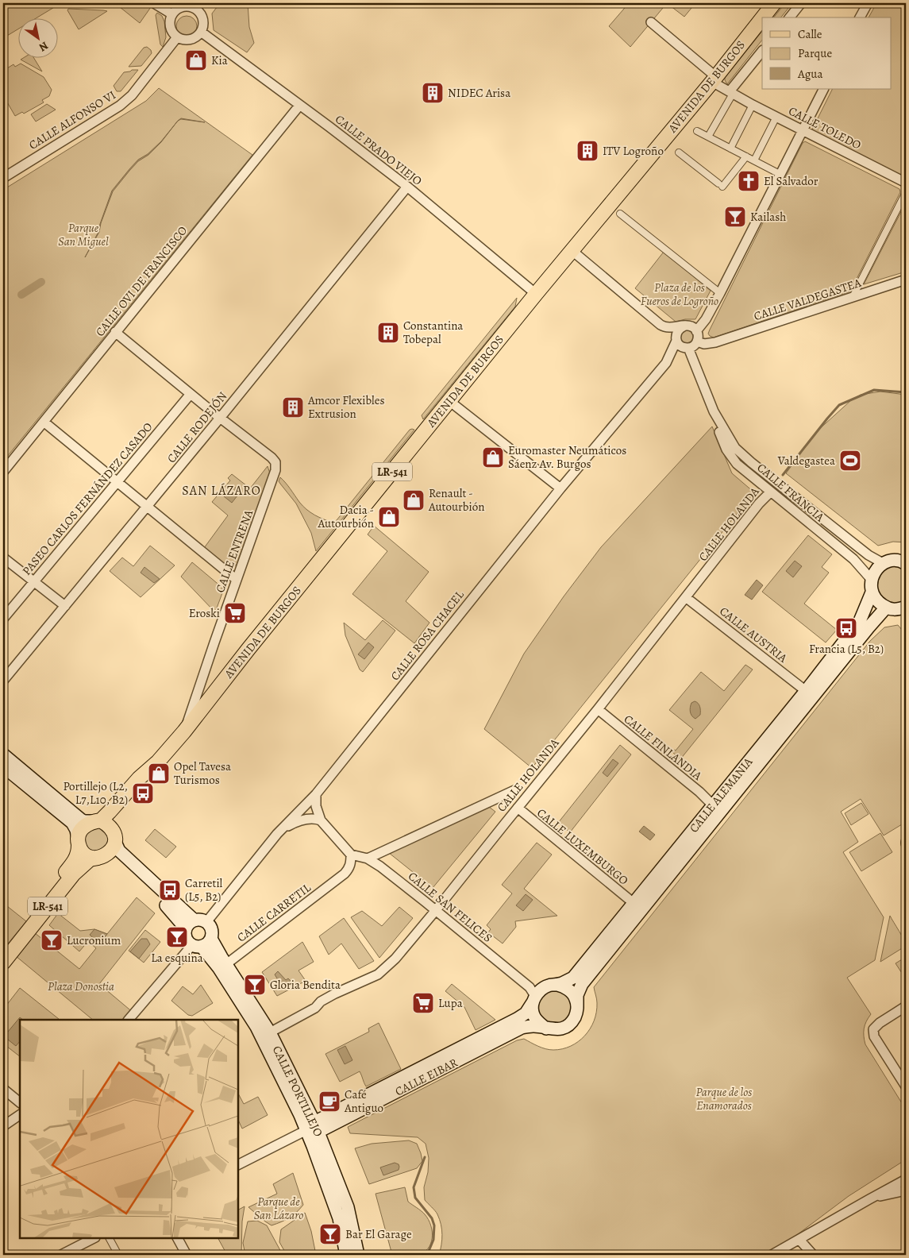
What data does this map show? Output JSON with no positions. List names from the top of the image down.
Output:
{
  "streets": {
    "main road": [
      "AVENIDA DE BURGOS",
      "LR-541",
      "CALLE ALEMANIA",
      "CALLE EIBAR",
      "CALLE PORTILLEJO"
    ],
    "street": [
      "CALLE ALFONSO VI",
      "CALLE TOLEDO",
      "CALLE PRADO VIEJO",
      "CALLE OVI DE FRANCISCO",
      "CALLE VALDEGASTEA",
      "CALLE RODEJÓN",
      "CALLE FRANCIA",
      "PASEO CARLOS FERNÁNDEZ CASADO",
      "CALLE HOLANDA",
      "CALLE ENTRENA",
      "CALLE AUSTRIA",
      "CALLE ROSA CHACEL",
      "CALLE FINLANDIA",
      "CALLE LUXEMBURGO",
      "CALLE SAN FELICES",
      "CALLE CARRETIL"
    ]
  },
  "crossings": [
    ["AVENIDA DE BURGOS", "CALLE TOLEDO"],
    ["AVENIDA DE BURGOS", "CALLE PRADO VIEJO"],
    ["AVENIDA DE BURGOS", "LR-541"],
    ["AVENIDA DE BURGOS", "CALLE ENTRENA"],
    ["CALLE ALFONSO VI", "CALLE PRADO VIEJO"],
    ["CALLE TOLEDO", "CALLE ROSA CHACEL"],
    ["CALLE PRADO VIEJO", "CALLE OVI DE FRANCISCO"],
    ["CALLE PRADO VIEJO", "CALLE RODEJÓN"],
    ["CALLE OVI DE FRANCISCO", "CALLE ENTRENA"],
    ["CALLE VALDEGASTEA", "CALLE FRANCIA"],
    ["CALLE VALDEGASTEA", "CALLE ROSA CHACEL"],
    ["CALLE RODEJÓN", "CALLE ENTRENA"],
    ["CALLE FRANCIA", "CALLE HOLANDA"],
    ["CALLE FRANCIA", "CALLE ROSA CHACEL"],
    ["PASEO CARLOS FERNÁNDEZ CASADO", "CALLE ENTRENA"],
    ["CALLE HOLANDA", "CALLE AUSTRIA"],
    ["CALLE HOLANDA", "CALLE FINLANDIA"],
    ["CALLE HOLANDA", "CALLE LUXEMBURGO"],
    ["CALLE HOLANDA", "CALLE SAN FELICES"],
    ["CALLE HOLANDA", "CALLE PORTILLEJO"],
    ["CALLE AUSTRIA", "CALLE ALEMANIA"],
    ["CALLE ROSA CHACEL", "CALLE PORTILLEJO"],
    ["CALLE FINLANDIA", "CALLE ALEMANIA"],
    ["CALLE ALEMANIA", "CALLE LUXEMBURGO"],
    ["CALLE ALEMANIA", "CALLE SAN FELICES"],
    ["CALLE ALEMANIA", "CALLE EIBAR"],
    ["CALLE SAN FELICES", "CALLE CARRETIL"],
    ["CALLE SAN FELICES", "CALLE EIBAR"],
    ["CALLE CARRETIL", "CALLE PORTILLEJO"],
    ["CALLE EIBAR", "CALLE PORTILLEJO"]
  ],
  "districts": ["SAN LÁZARO"],
  "parks": [
    "Parque San Miguel",
    "Plaza de los Fueros de Logroño",
    "Plaza Donostia",
    "Parque de los Enamorados",
    "Parque de San Lázaro"
  ],
  "places": {
    "shop": [
      "Kia",
      "Euromaster Neumáticos Sáenz Av. Burgos",
      "Renault - Autourbión",
      "Dacia - Autourbión",
      "Opel Tavesa Turismos"
    ],
    "building": [
      "NIDEC Arisa",
      "ITV Logroño",
      "Constantina Tobepal",
      "Amcor Flexibles Extrusion"
    ],
    "church": ["El Salvador"],
    "bar": [
      "Kailash",
      "La esquina",
      "Lucronium",
      "Gloria Bendita",
      "Bar El Garage"
    ],
    "sports": ["Valdegastea"],
    "supermarket": ["Eroski", "Lupa"],
    "bus stop": ["Francia (L5, B2)", "Portillejo (L2, L7,L10, B2)", "Carretil (L5, B2)"],
    "cafe": ["Café Antiguo"]
  },
  "legend": ["Calle", "Parque", "Agua"],
  "north": "bottom right"
}
